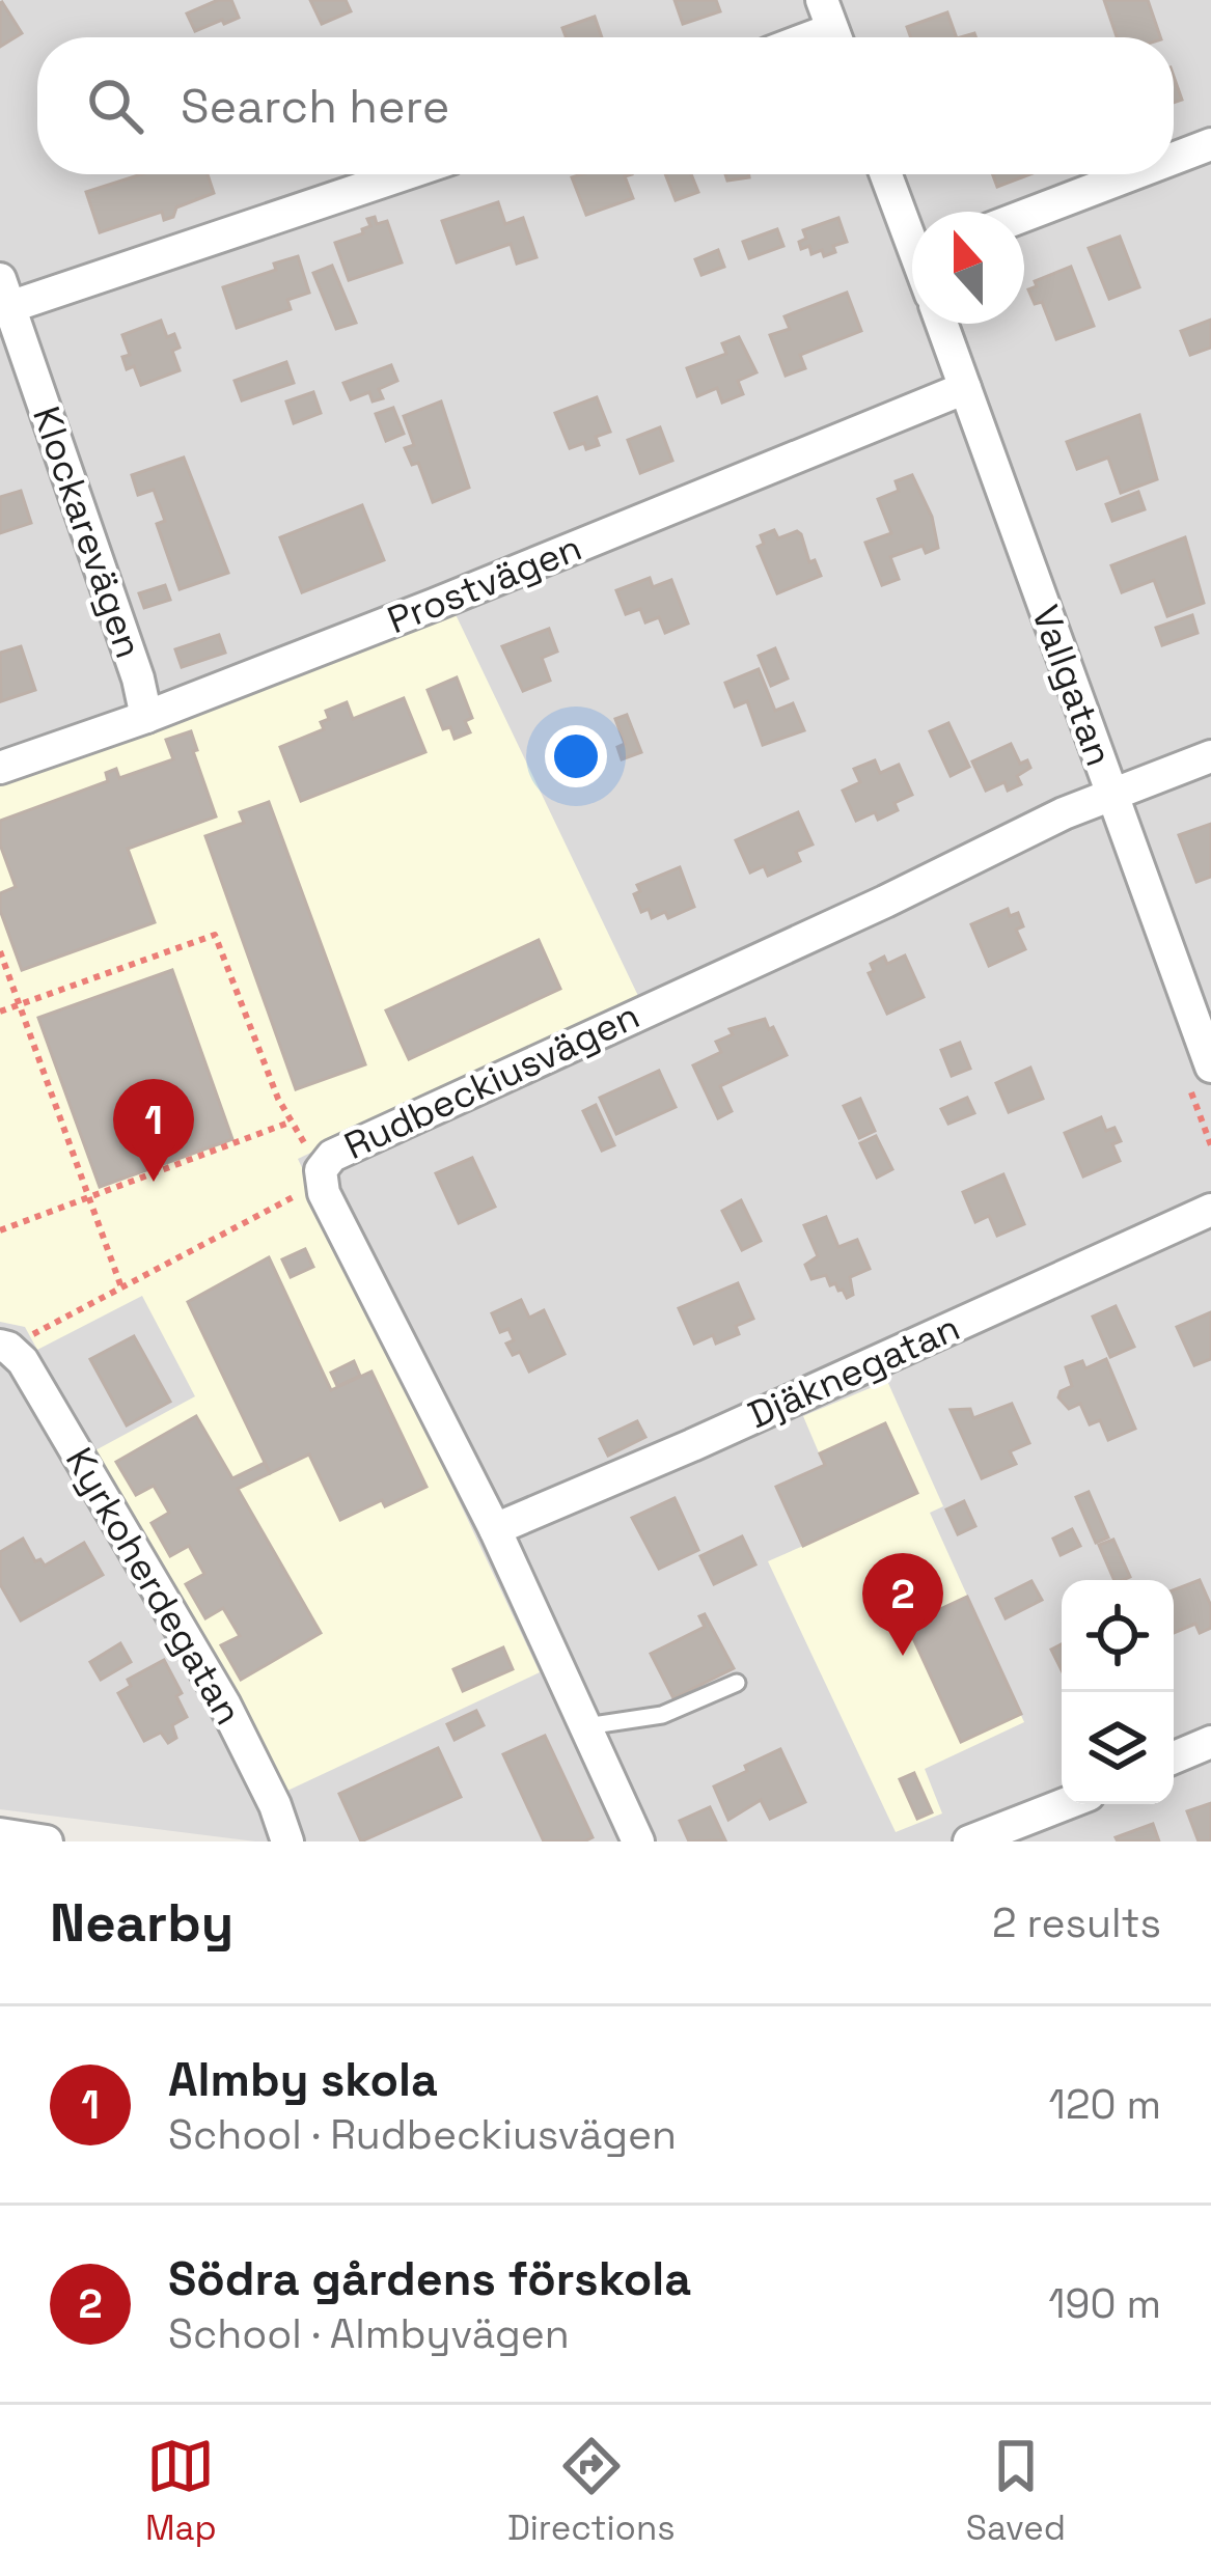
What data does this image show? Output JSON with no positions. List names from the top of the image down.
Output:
{
  "streets": {
    "street": [
      "Klockarevägen",
      "Prostvägen",
      "Vallgatan",
      "Rudbeckiusvägen",
      "Djäknegatan",
      "Kyrkoherdegatan"
    ]
  },
  "crossings": [
    ["Klockarevägen", "Prostvägen"],
    ["Prostvägen", "Vallgatan"],
    ["Vallgatan", "Rudbeckiusvägen"],
    ["Rudbeckiusvägen", "Djäknegatan"]
  ],
  "north": "top",
  "page": {
    "search": "Search here",
    "pins": ["1", "2"],
    "heading": ["Nearby", "2 results"],
    "list": [
      {
        "mark": "1",
        "name": "Almby skola",
        "note": "School · Rudbeckiusvägen",
        "value": "120 m"
      },
      {
        "mark": "2",
        "name": "Södra gårdens förskola",
        "note": "School · Almbyvägen",
        "value": "190 m"
      }
    ],
    "nav": ["Map", "Directions", "Saved"]
  }
}
